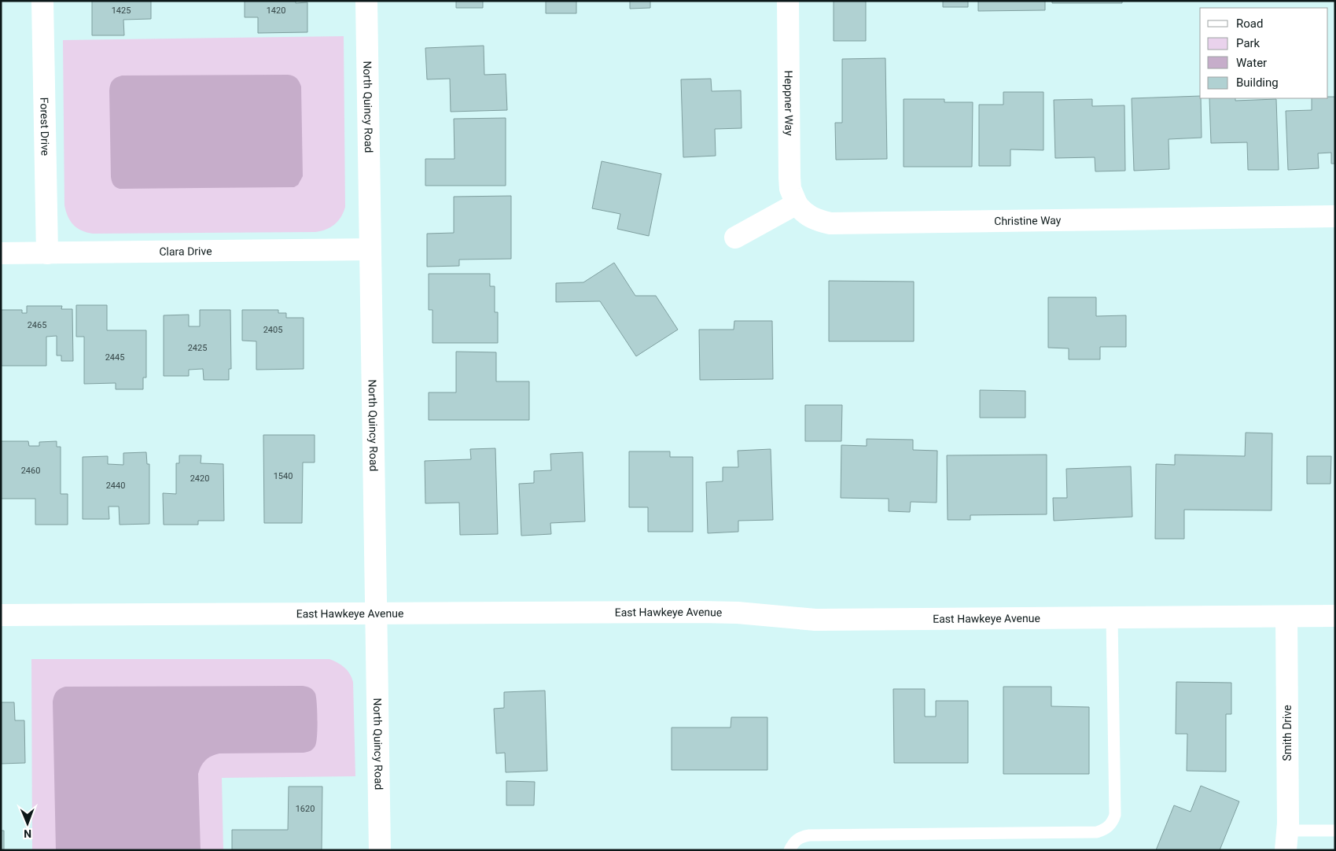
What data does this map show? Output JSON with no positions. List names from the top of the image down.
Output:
{
  "streets": {
    "street": [
      "Heppner Way",
      "North Quincy Road",
      "Forest Drive",
      "Christine Way",
      "Clara Drive",
      "East Hawkeye Avenue",
      "Smith Drive"
    ]
  },
  "crossings": [
    ["Heppner Way", "Christine Way"],
    ["North Quincy Road", "Clara Drive"],
    ["North Quincy Road", "East Hawkeye Avenue"],
    ["Forest Drive", "Clara Drive"],
    ["East Hawkeye Avenue", "Smith Drive"]
  ],
  "house_numbers": [
    "1425",
    "1420",
    "2465",
    "2405",
    "2425",
    "2445",
    "2460",
    "1540",
    "2420",
    "2440",
    "1620"
  ],
  "legend": [
    "Road",
    "Park",
    "Water",
    "Building"
  ],
  "north": "bottom"
}
